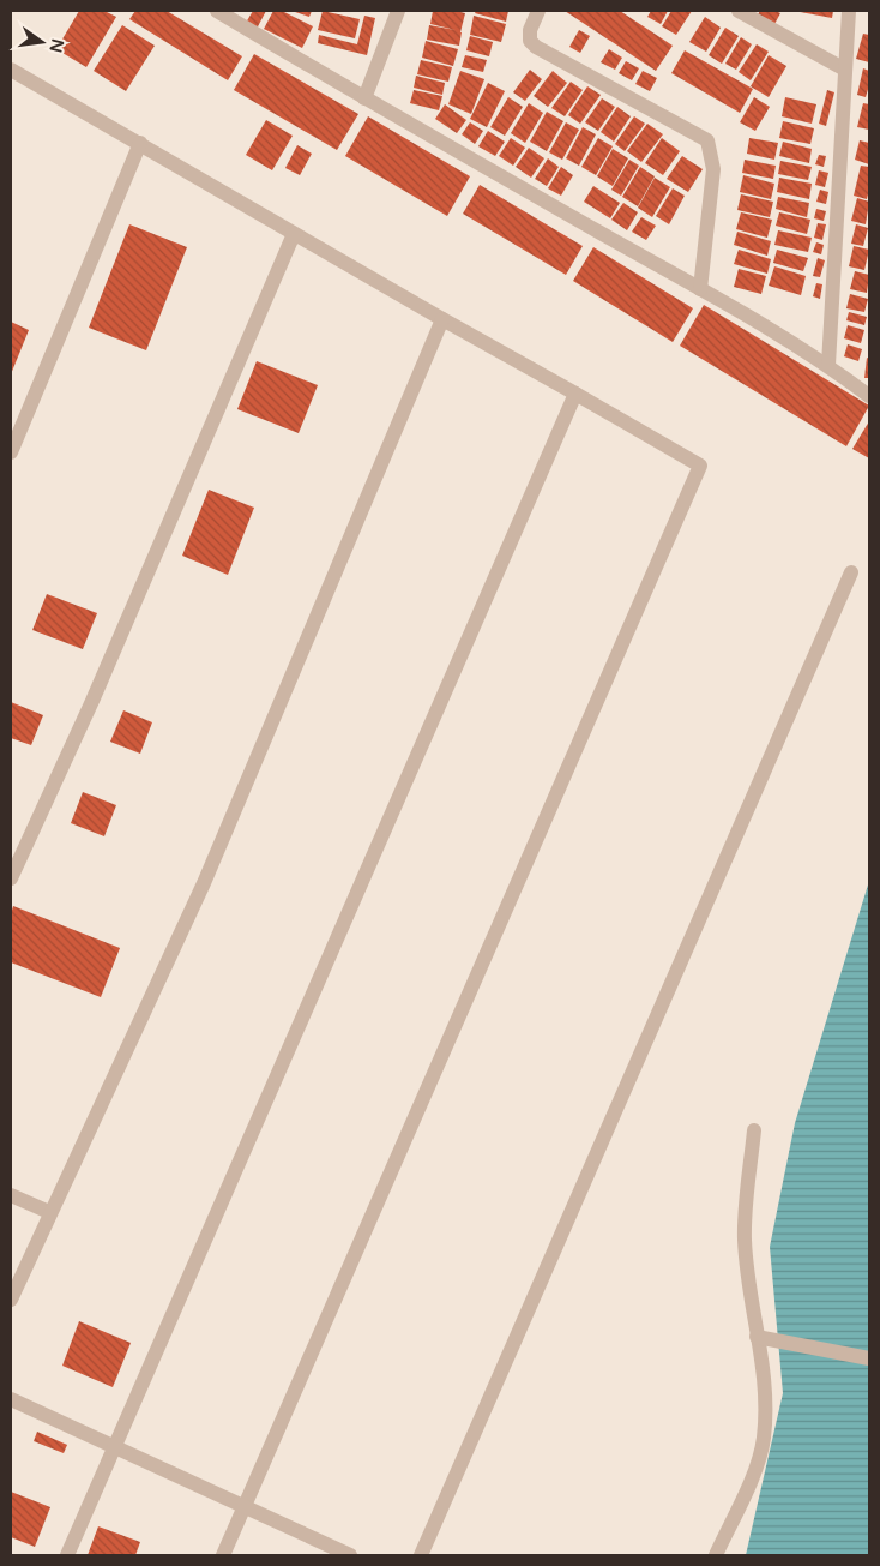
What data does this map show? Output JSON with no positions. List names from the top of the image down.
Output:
{
  "north": "right"
}
